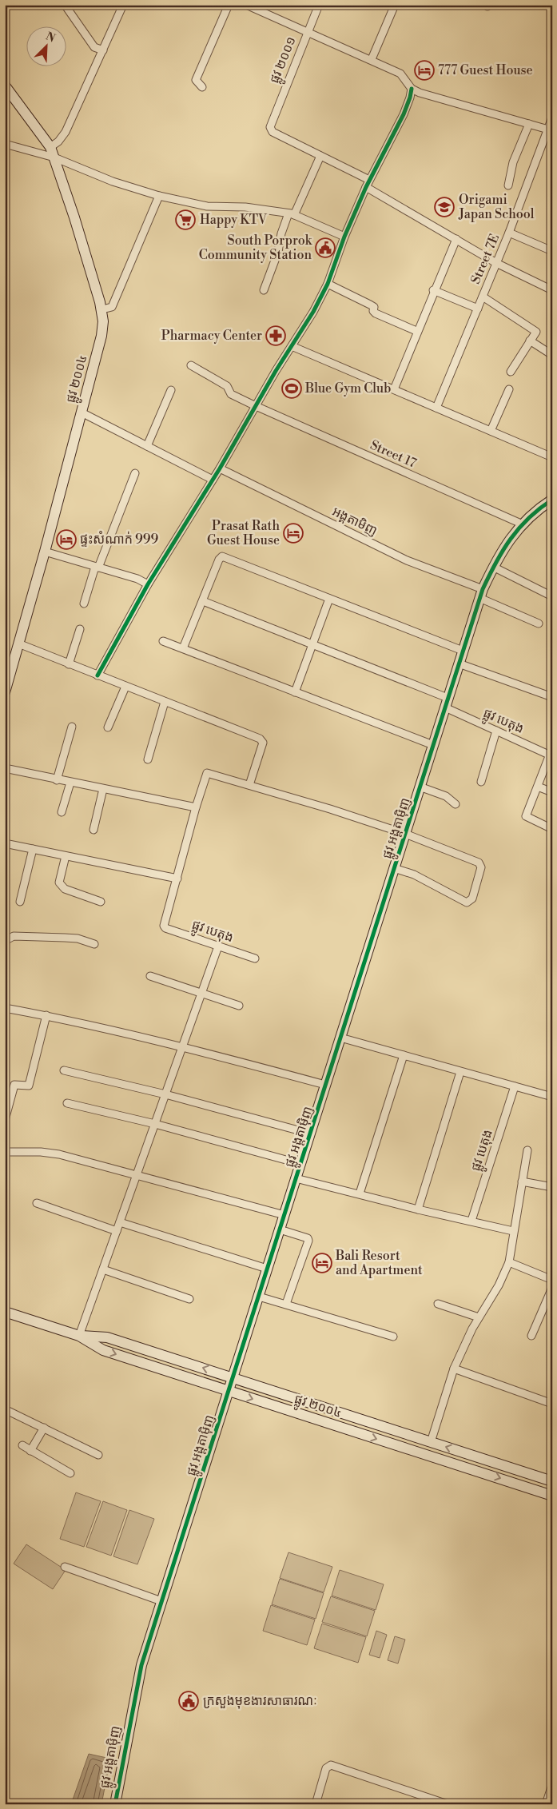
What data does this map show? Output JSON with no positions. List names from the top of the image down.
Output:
{
  "streets": {
    "main road": ["ផ្លូវ ២០០៤", "ផ្លូវ អង្តតាម៉ិញ"],
    "street": [
      "ផ្លូវ ២០០១",
      "Street 7E",
      "Street 17",
      "អង្គតាមិញ",
      "ផ្លូវ បេតុង"
    ]
  },
  "crossings": [
    ["ផ្លូវ ២០០៤", "ផ្លូវ អង្តតាម៉ិញ"],
    ["Street 17", "ផ្លូវ អង្តតាម៉ិញ"],
    ["អង្គតាមិញ", "ផ្លូវ អង្តតាម៉ិញ"],
    ["ផ្លូវ បេតុង", "ផ្លូវ អង្តតាម៉ិញ"]
  ],
  "places": {
    "hotel": [
      "777 Guest House",
      "Prasat Rath Guest House",
      "ផ្ទះសំណាក់ 999",
      "Bali Resort and Apartment"
    ],
    "school or university": ["Origami Japan School"],
    "supermarket": ["Happy KTV"],
    "public building": ["South Porprok Community Station", "ក្រសួងមុខងារសាធារណៈ"],
    "pharmacy": ["Pharmacy Center"],
    "sports": ["Blue Gym Club"]
  },
  "north": "top right"
}
